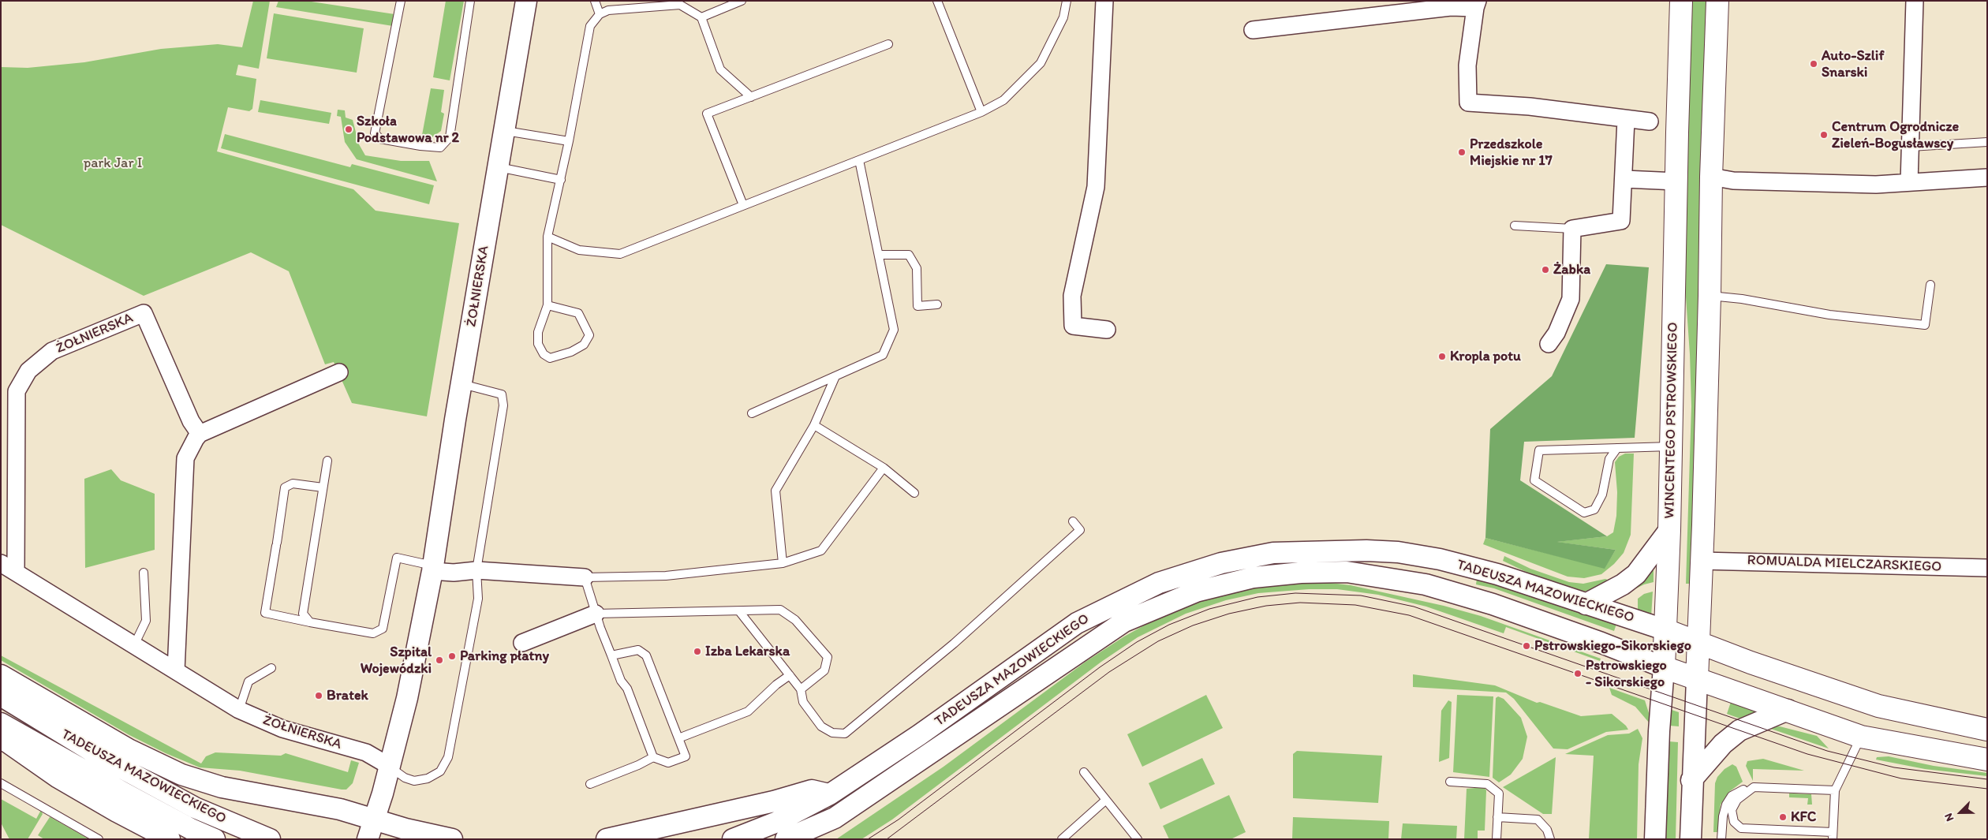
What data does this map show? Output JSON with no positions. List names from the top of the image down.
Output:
{
  "streets": {
    "main road": ["WINCENTEGO PSTROWSKIEGO", "TADEUSZA MAZOWIECKIEGO"],
    "street": ["ŻOŁNIERSKA", "ROMUALDA MIELCZARSKIEGO"]
  },
  "crossings": [
    ["WINCENTEGO PSTROWSKIEGO", "TADEUSZA MAZOWIECKIEGO"]
  ],
  "parks": ["park Jar I"],
  "places": [
    "Auto-Szlif Snarski",
    "Szkoła Podstawowa nr 2",
    "Centrum Ogrodnicze Zieleń-Bogusławscy",
    "Przedszkole Miejskie nr 17",
    "Żabka",
    "Kropla potu",
    "Pstrowskiego-Sikorskiego",
    "Izba Lekarska",
    "Parking płatny",
    "Szpital Wojewódzki",
    "Pstrowskiego - Sikorskiego",
    "Bratek",
    "KFC"
  ],
  "north": "bottom left"
}
